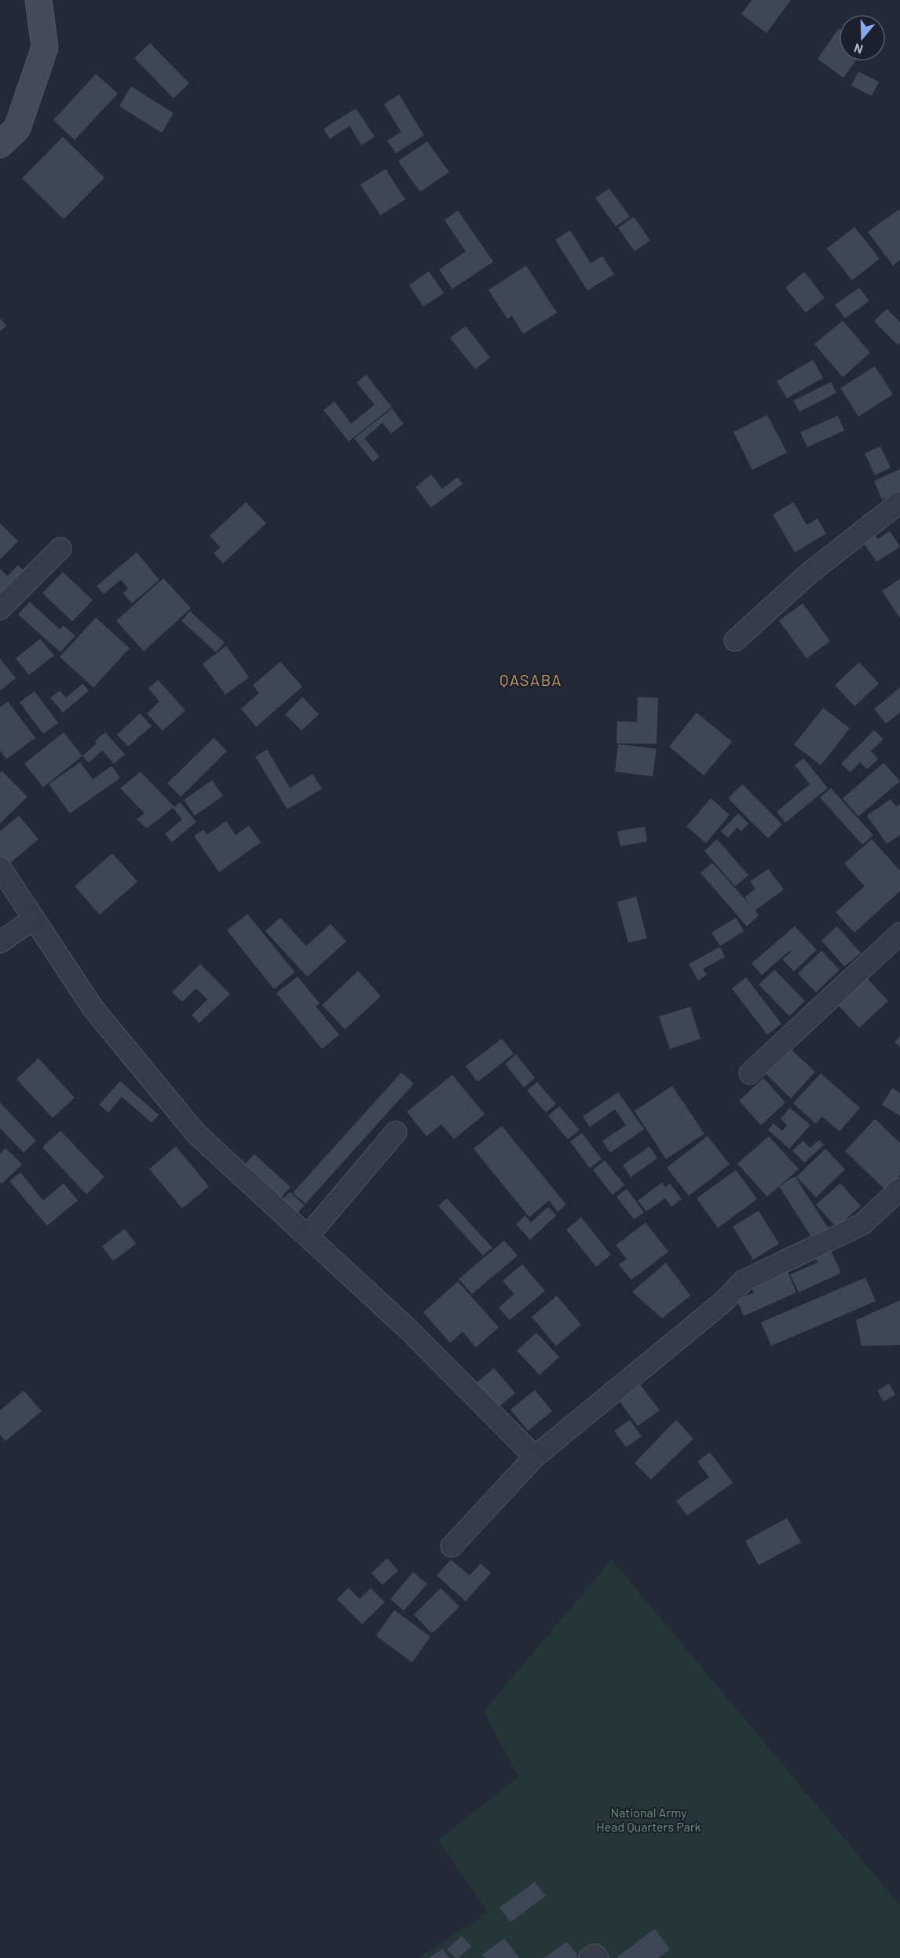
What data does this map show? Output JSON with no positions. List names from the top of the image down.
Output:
{
  "districts": ["QASABA"],
  "parks": ["National Army Head Quarters Park"],
  "north": "bottom"
}
